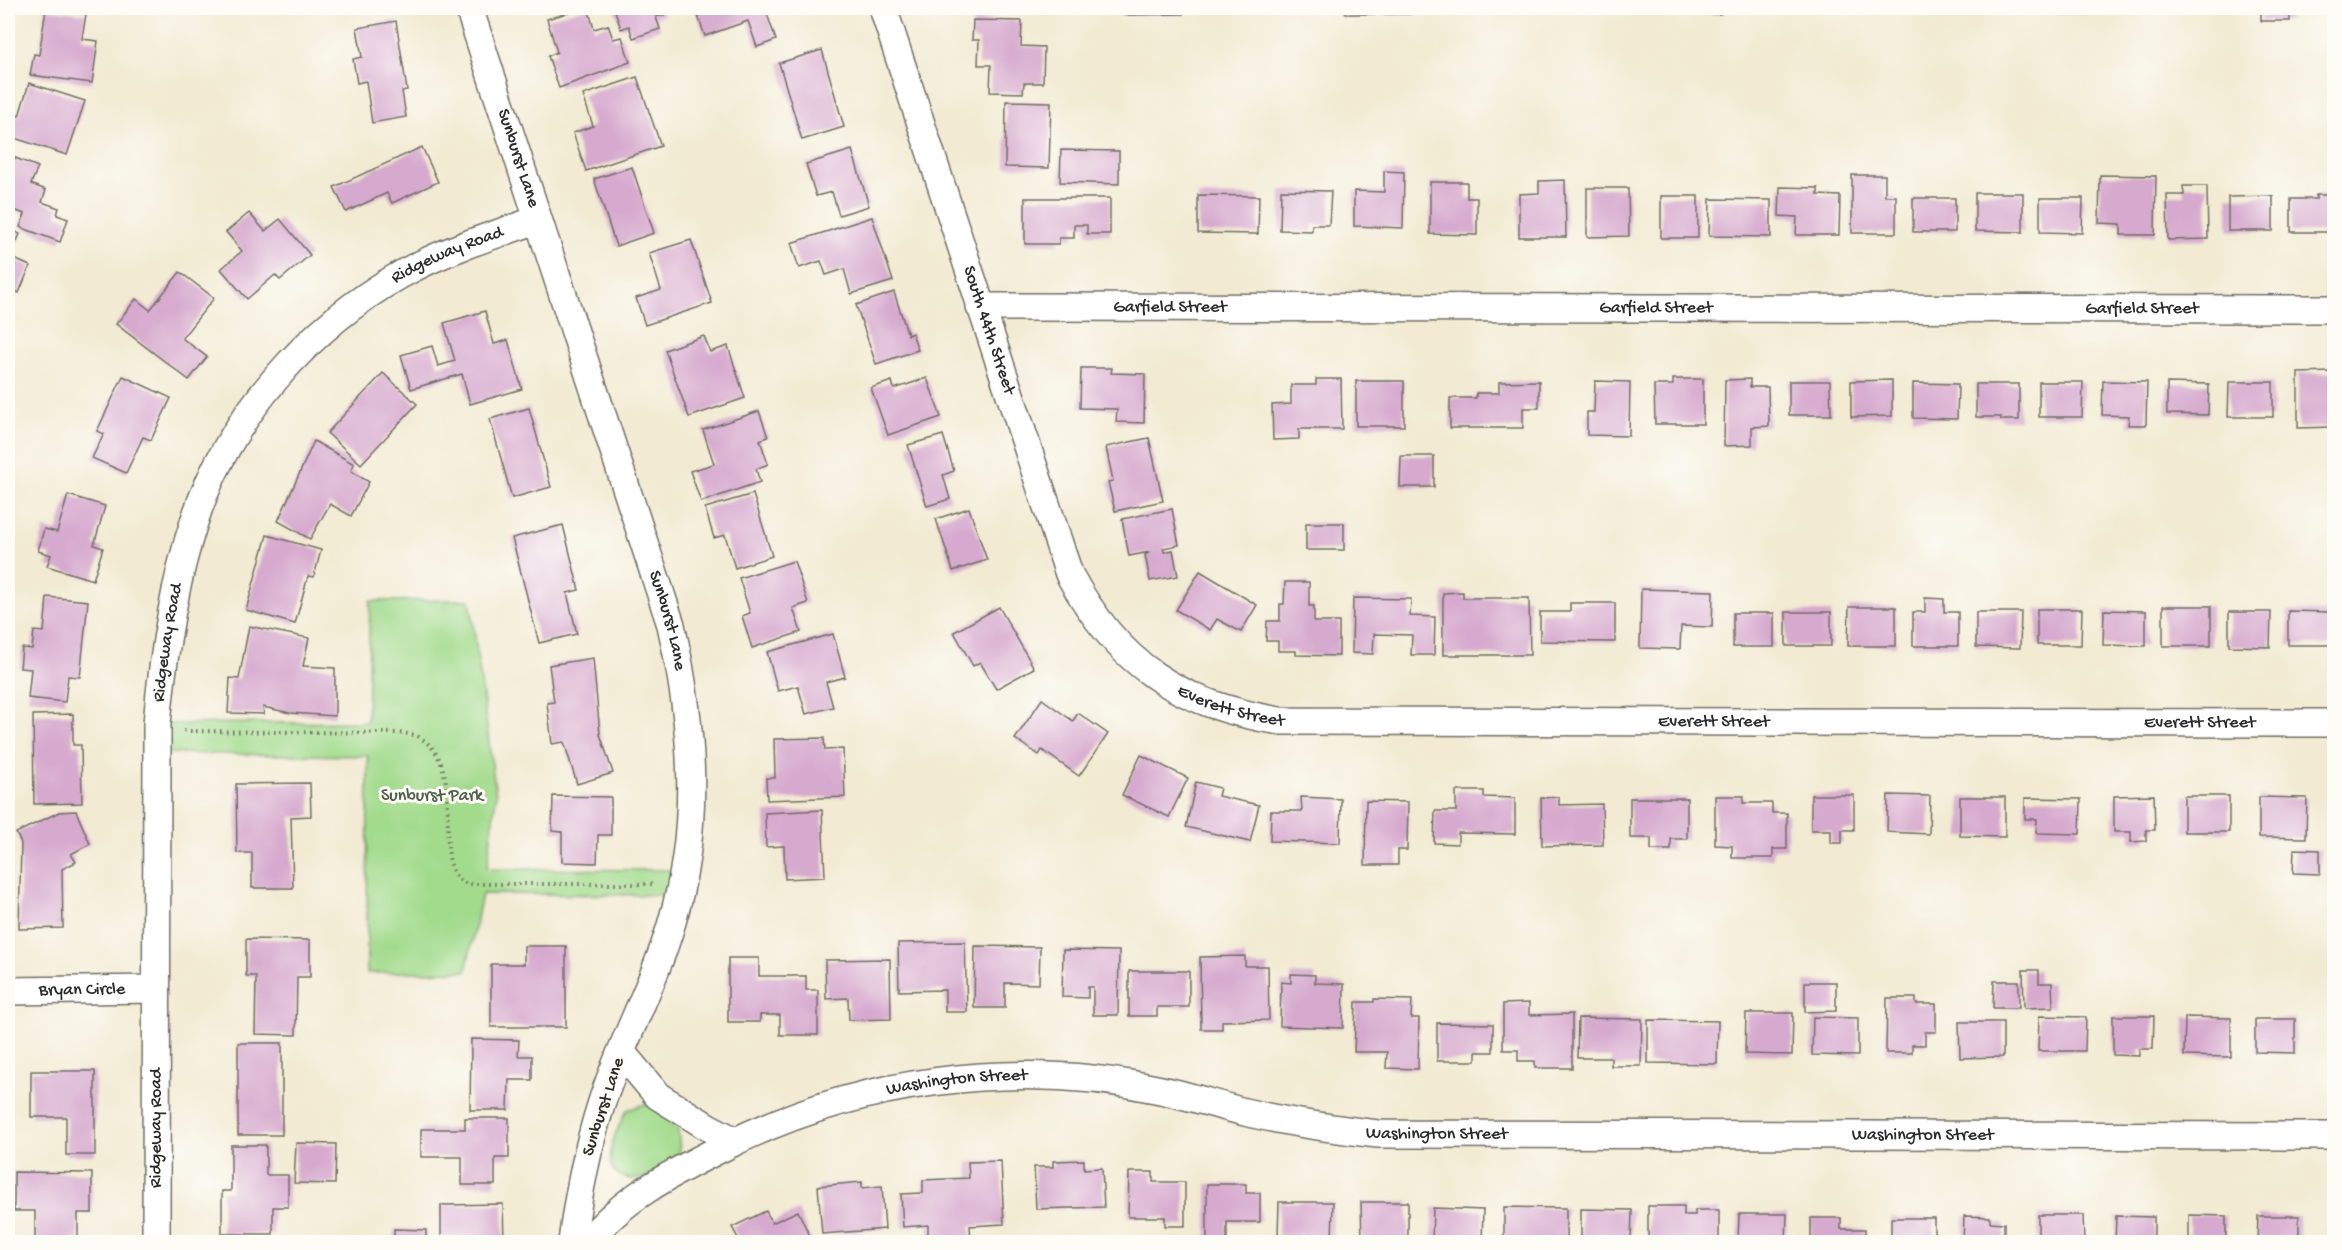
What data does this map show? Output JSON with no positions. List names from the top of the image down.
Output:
{
  "streets": {
    "street": [
      "Sunburst Lane",
      "Ridgeway Road",
      "Garfield Street",
      "South 44th Street",
      "Everett Street",
      "Bryan Circle",
      "Washington Street"
    ]
  },
  "crossings": [
    ["Sunburst Lane", "Ridgeway Road"],
    ["Ridgeway Road", "Bryan Circle"],
    ["Garfield Street", "South 44th Street"],
    ["South 44th Street", "Everett Street"]
  ],
  "parks": ["Sunburst Park"]
}
